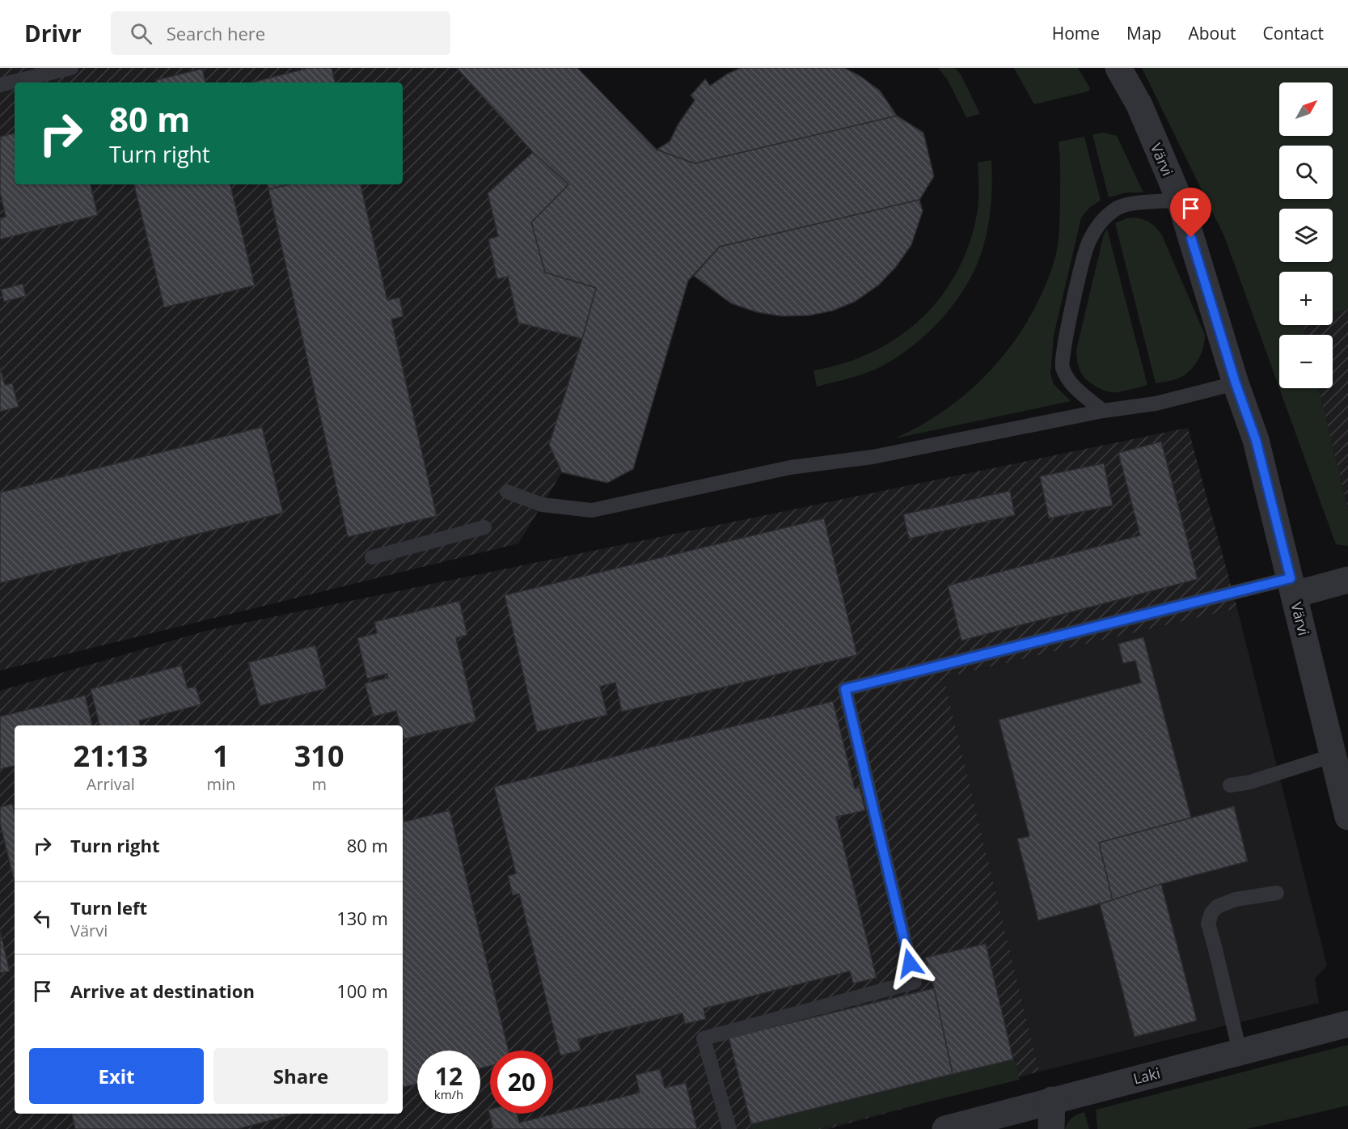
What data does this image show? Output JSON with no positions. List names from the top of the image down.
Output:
{
  "streets": {
    "street": ["Värvi", "Laki"]
  },
  "north": "top right",
  "page": {
    "header": "Drivr",
    "search": "Search here",
    "nav": [
      "Home",
      "Map",
      "About",
      "Contact"
    ],
    "map_buttons": ["+", "−"],
    "turn": ["80 m", "Turn right"],
    "eta": [
      "21:13",
      "Arrival",
      "1",
      "min",
      "310",
      "m"
    ],
    "list": [
      {
        "name": "Turn right",
        "value": "80 m"
      },
      {
        "name": "Turn left",
        "note": "Värvi",
        "value": "130 m"
      },
      {
        "name": "Arrive at destination",
        "value": "100 m"
      }
    ],
    "buttons": ["Exit", "Share"],
    "speed": "12 km/h",
    "limit": "20"
  }
}
